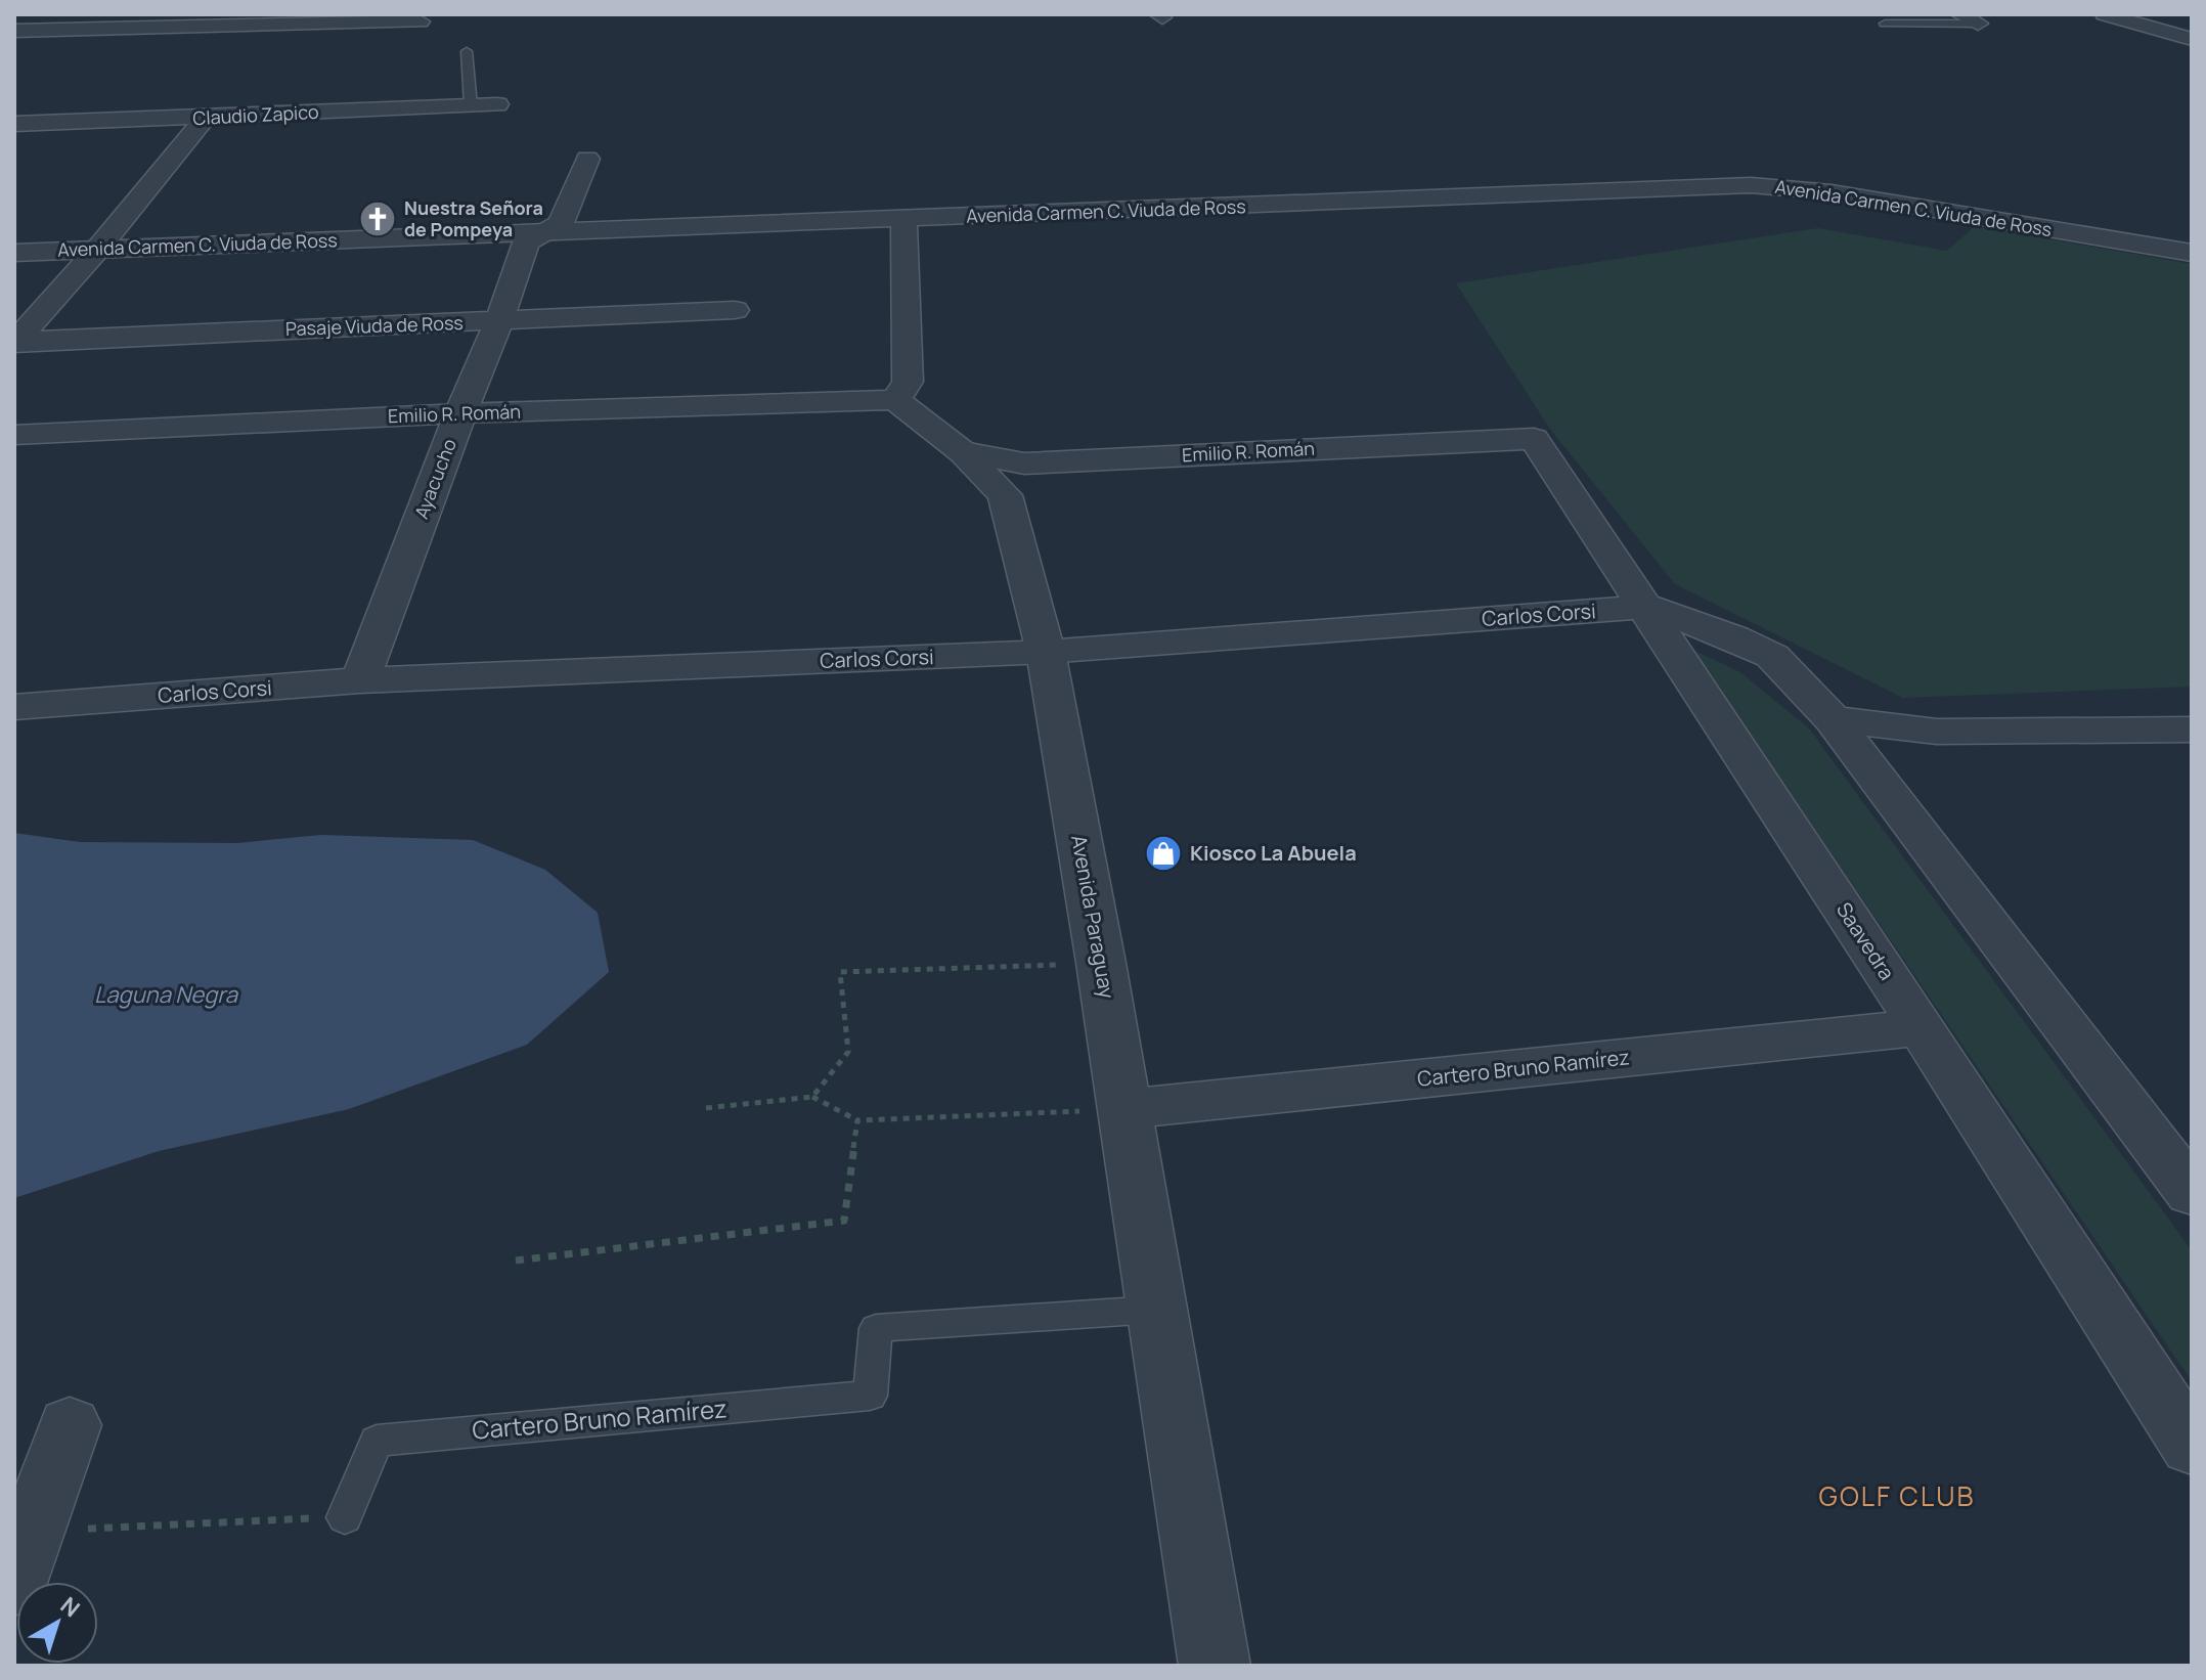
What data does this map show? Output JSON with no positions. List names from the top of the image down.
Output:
{
  "streets": {
    "street": [
      "Claudio Zapico",
      "Avenida Carmen C. Viuda de Ross",
      "Pasaje Viuda de Ross",
      "Emilio R. Román",
      "Ayacucho",
      "Carlos Corsi",
      "Avenida Paraguay",
      "Saavedra",
      "Cartero Bruno Ramírez"
    ]
  },
  "crossings": [
    ["Avenida Carmen C. Viuda de Ross", "Ayacucho"],
    ["Pasaje Viuda de Ross", "Ayacucho"],
    ["Emilio R. Román", "Ayacucho"],
    ["Emilio R. Román", "Avenida Paraguay"],
    ["Emilio R. Román", "Saavedra"],
    ["Ayacucho", "Carlos Corsi"],
    ["Carlos Corsi", "Avenida Paraguay"],
    ["Carlos Corsi", "Saavedra"],
    ["Avenida Paraguay", "Cartero Bruno Ramírez"],
    ["Saavedra", "Cartero Bruno Ramírez"]
  ],
  "districts": ["GOLF CLUB"],
  "water": ["Laguna Negra"],
  "places": {
    "church": ["Nuestra Señora de Pompeya"],
    "shop": ["Kiosco La Abuela"]
  },
  "north": "top right"
}
